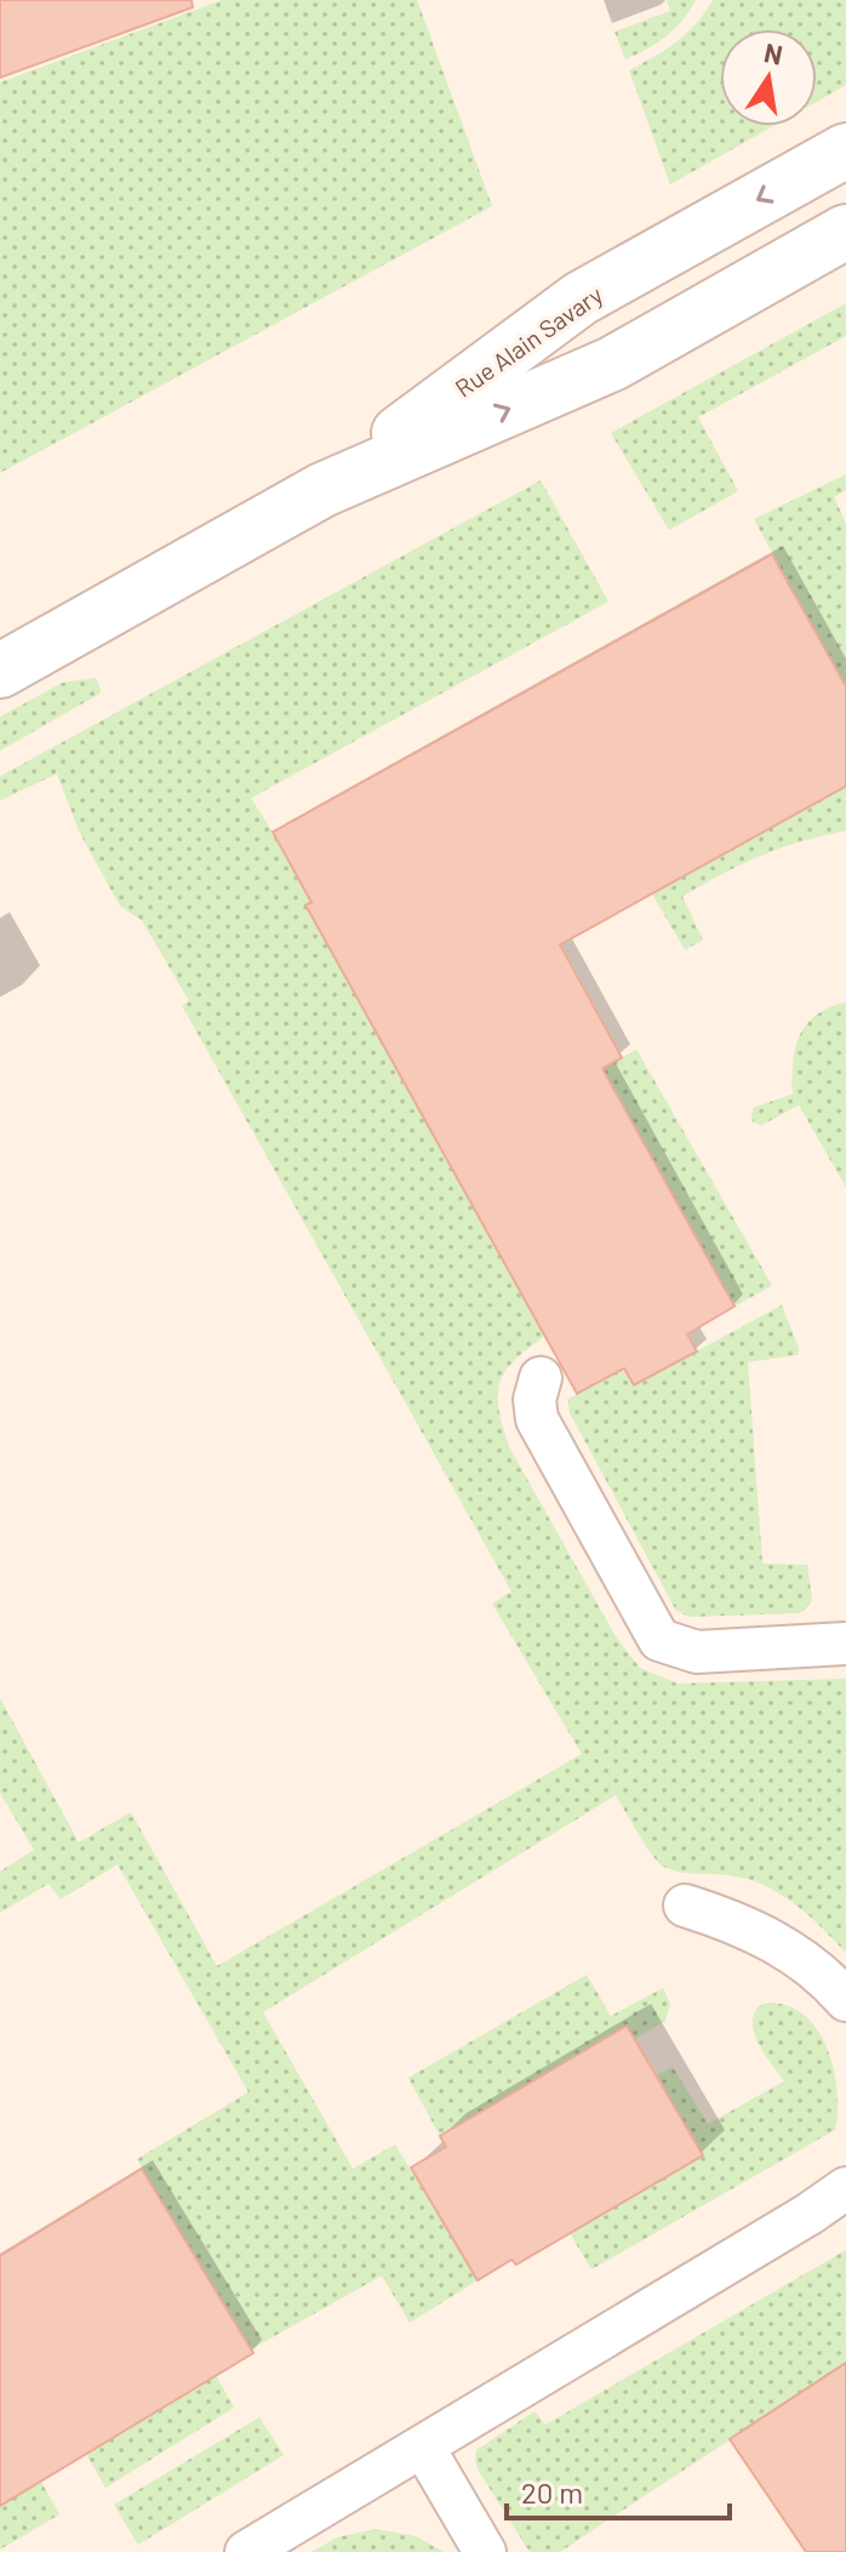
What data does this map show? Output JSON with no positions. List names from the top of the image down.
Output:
{
  "streets": {
    "street": ["Rue Alain Savary"]
  },
  "scale_bar": "20 m",
  "north": "top"
}
